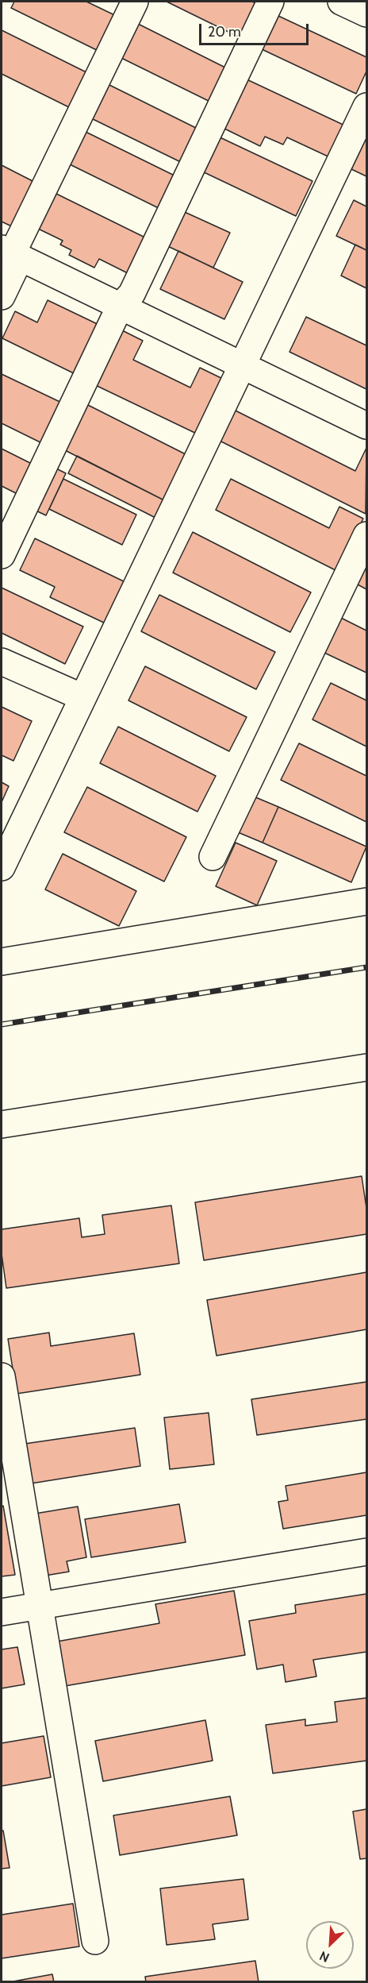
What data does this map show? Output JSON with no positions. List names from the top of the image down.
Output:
{
  "scale_bar": "20 m",
  "north": "bottom left"
}
